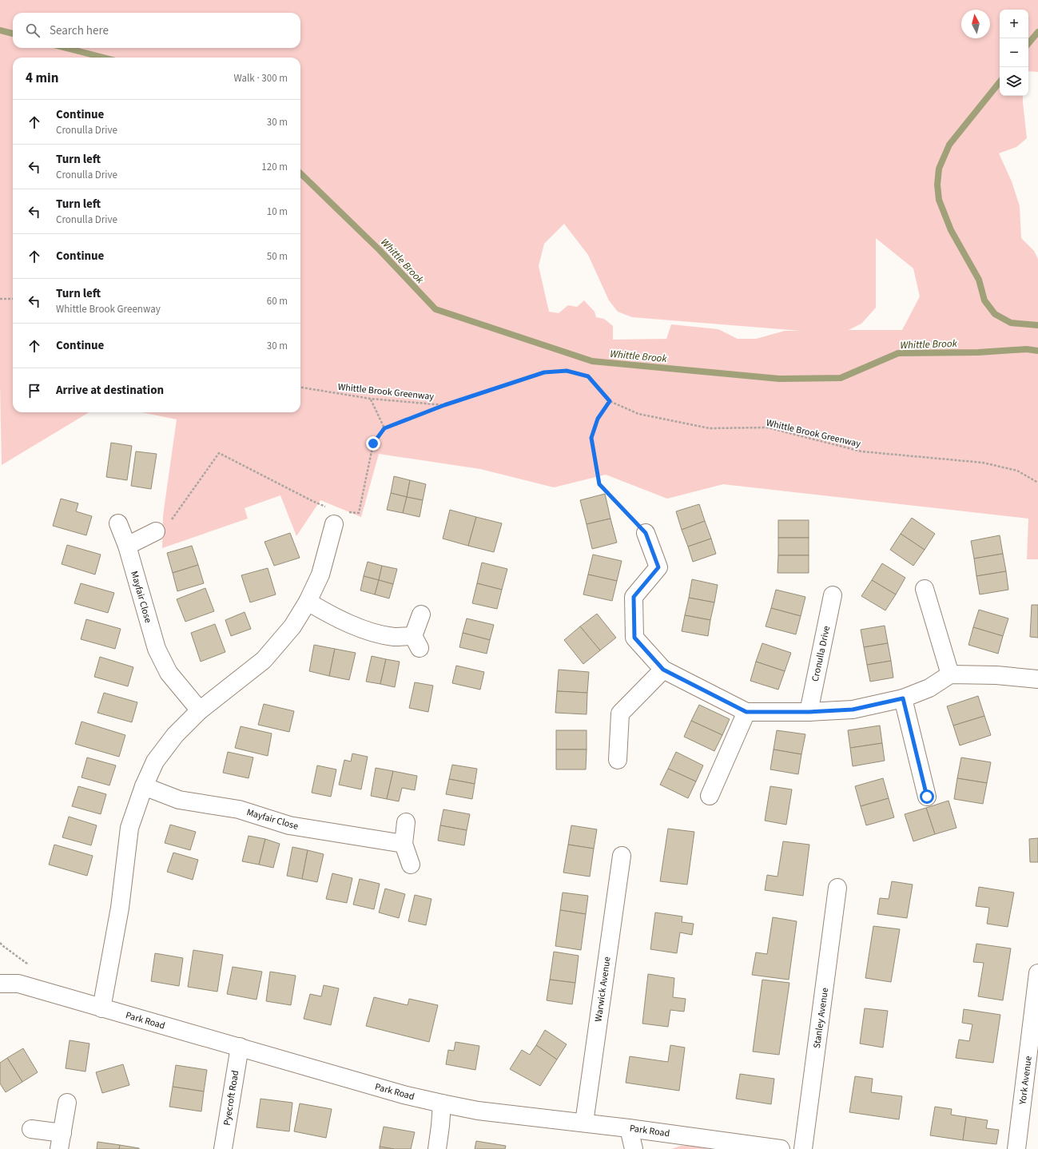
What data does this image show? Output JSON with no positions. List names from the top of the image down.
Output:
{
  "streets": {
    "street": [
      "Mayfair Close",
      "Cronulla Drive",
      "Warwick Avenue",
      "Stanley Avenue",
      "Park Road",
      "York Avenue",
      "Pyecroft Road"
    ],
    "path": ["Whittle Brook Greenway"]
  },
  "crossings": [
    ["Warwick Avenue", "Park Road"],
    ["Park Road", "Pyecroft Road"]
  ],
  "water": ["Whittle Brook"],
  "north": "top",
  "page": {
    "map_buttons": ["+", "−"],
    "search": "Search here",
    "heading": ["4 min", "Walk · 300 m"],
    "list": [
      ["Continue", "Cronulla Drive", "30 m"],
      ["Turn left", "Cronulla Drive", "120 m"],
      ["Turn left", "Cronulla Drive", "10 m"],
      ["Continue", "50 m"],
      ["Turn left", "Whittle Brook Greenway", "60 m"],
      ["Continue", "30 m"],
      "Arrive at destination"
    ]
  }
}
